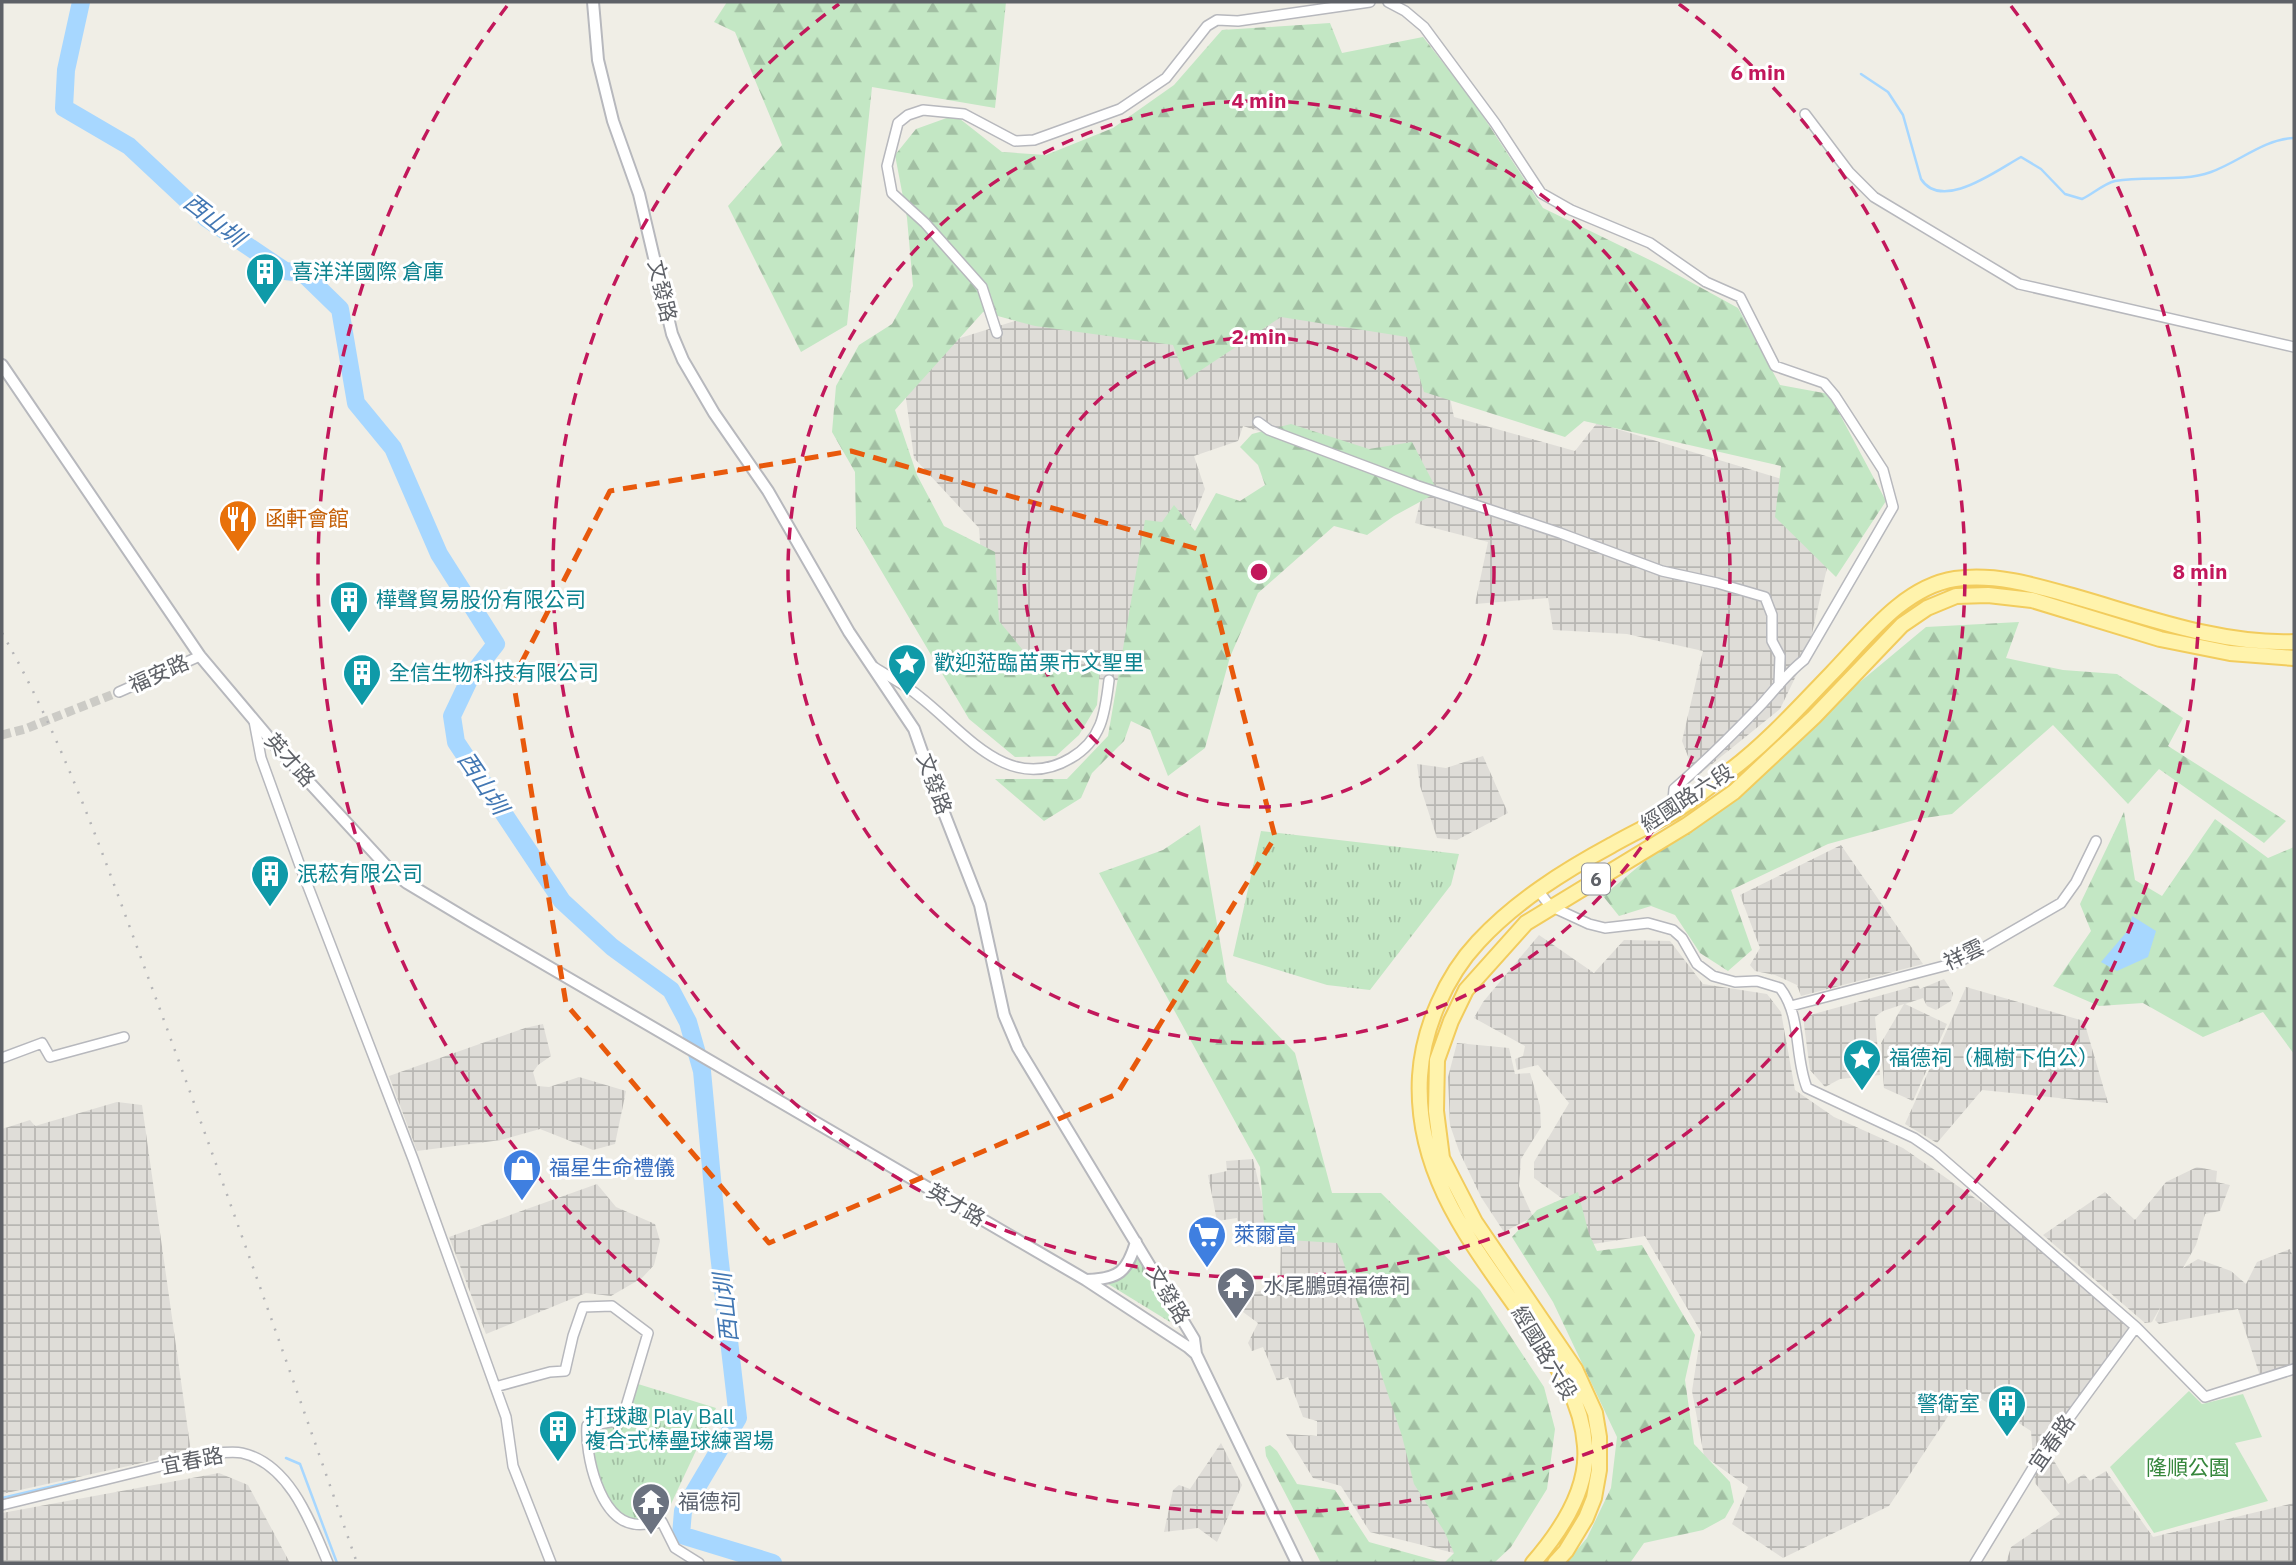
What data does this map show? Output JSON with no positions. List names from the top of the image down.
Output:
{
  "streets": {
    "main road": ["經國路六段", "6"],
    "street": [
      "文發路",
      "福安路",
      "英才路",
      "祥雲",
      "宜春路"
    ]
  },
  "crossings": [
    ["文發路", "英才路"],
    ["福安路", "英才路"]
  ],
  "water": ["西山圳"],
  "parks": ["隆順公園"],
  "places": {
    "building": [
      "喜洋洋國際 倉庫",
      "樺聲貿易股份有限公司",
      "全信生物科技有限公司",
      "泯菘有限公司",
      "警衛室",
      "打球趣 Play Ball 複合式棒壘球練習場"
    ],
    "restaurant": ["函軒會館"],
    "place": ["歡迎蒞臨苗栗市文聖里", "福德祠（楓樹下伯公）"],
    "shop": ["福星生命禮儀"],
    "supermarket": ["萊爾富"],
    "temple": ["水尾鵬頭福德祠", "福德祠"]
  },
  "rings": [
    "6 min",
    "4 min",
    "2 min",
    "8 min"
  ]
}
